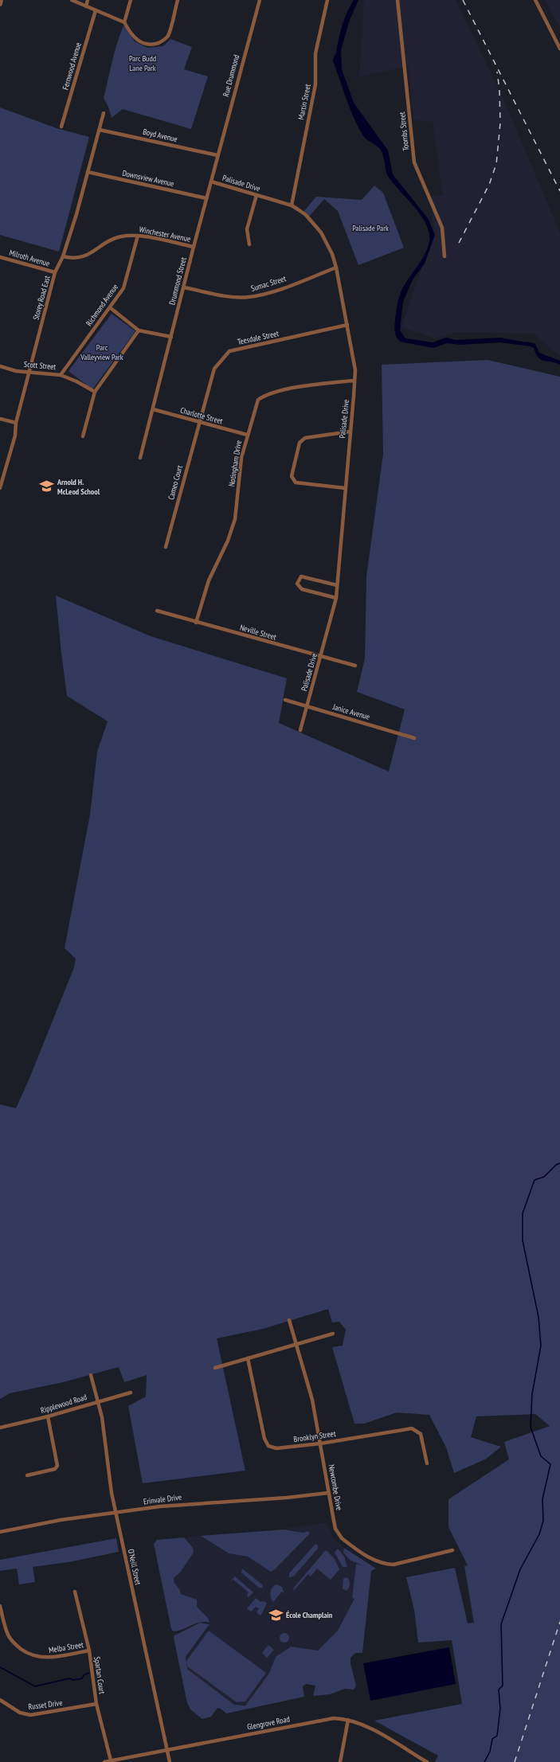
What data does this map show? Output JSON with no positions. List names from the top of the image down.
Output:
{
  "streets": {
    "street": [
      "Fernwood Avenue",
      "Rue Drummond",
      "Martin Street",
      "Toombs Street",
      "Boyd Avenue",
      "Downsview Avenue",
      "Palisade Drive",
      "Winchester Avenue",
      "Milroth Avenue",
      "Drummond Street",
      "Sumac Street",
      "Storey Road East",
      "Richmond Avenue",
      "Teesdale Street",
      "Scott Street",
      "Charlotte Street",
      "Notingham Drive",
      "Cameo Court",
      "Neville Street",
      "Janice Avenue",
      "Ripplewood Road",
      "Brooklyn Street",
      "Newcombe Drive",
      "Erinvale Drive",
      "O'Neill Street",
      "Melba Street",
      "Spartan Court",
      "Russet Drive",
      "Glengrove Road"
    ]
  },
  "crossings": [
    ["Rue Drummond", "Boyd Avenue"],
    ["Rue Drummond", "Drummond Street"],
    ["Martin Street", "Palisade Drive"],
    ["Boyd Avenue", "Drummond Street"],
    ["Boyd Avenue", "Storey Road East"],
    ["Downsview Avenue", "Drummond Street"],
    ["Downsview Avenue", "Storey Road East"],
    ["Palisade Drive", "Drummond Street"],
    ["Palisade Drive", "Sumac Street"],
    ["Palisade Drive", "Teesdale Street"],
    ["Palisade Drive", "Notingham Drive"],
    ["Palisade Drive", "Neville Street"],
    ["Palisade Drive", "Janice Avenue"],
    ["Winchester Avenue", "Drummond Street"],
    ["Winchester Avenue", "Storey Road East"],
    ["Winchester Avenue", "Richmond Avenue"],
    ["Milroth Avenue", "Storey Road East"],
    ["Drummond Street", "Sumac Street"],
    ["Drummond Street", "Charlotte Street"],
    ["Storey Road East", "Scott Street"],
    ["Richmond Avenue", "Scott Street"],
    ["Teesdale Street", "Charlotte Street"],
    ["Teesdale Street", "Cameo Court"],
    ["Charlotte Street", "Notingham Drive"],
    ["Charlotte Street", "Cameo Court"],
    ["Notingham Drive", "Neville Street"],
    ["Ripplewood Road", "O'Neill Street"],
    ["Brooklyn Street", "Newcombe Drive"],
    ["Newcombe Drive", "Erinvale Drive"],
    ["Erinvale Drive", "O'Neill Street"],
    ["O'Neill Street", "Glengrove Road"],
    ["Melba Street", "Spartan Court"],
    ["Spartan Court", "Russet Drive"],
    ["Spartan Court", "Glengrove Road"]
  ],
  "parks": ["Parc Budd Lane Park", "Palisade Park", "Parc Valleyview Park"],
  "places": {
    "school or university": ["Arnold H. McLeod School", "École Champlain"]
  }
}
